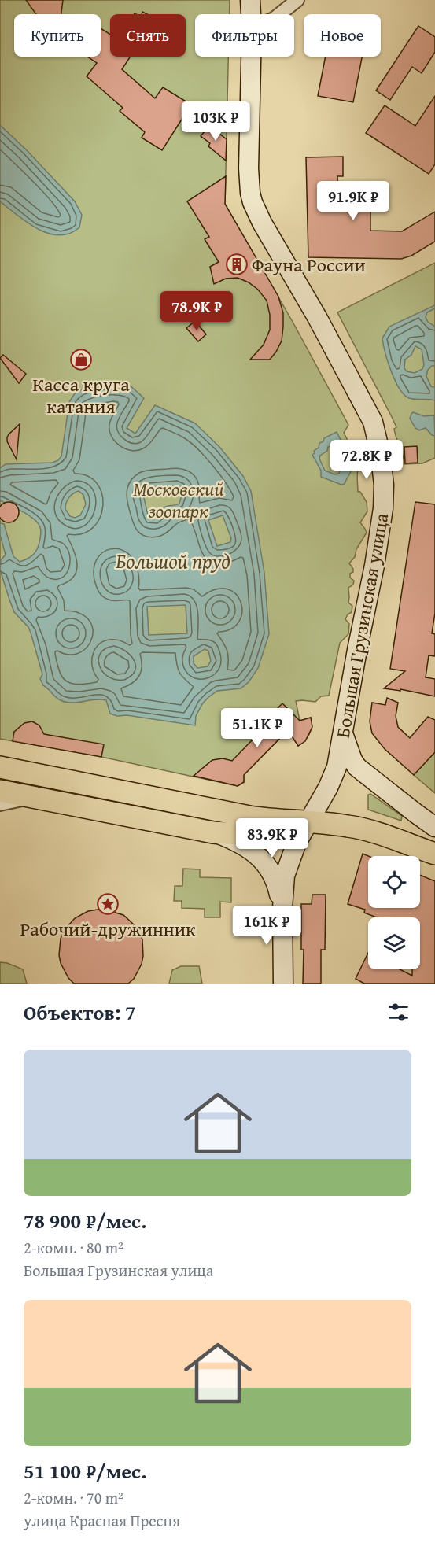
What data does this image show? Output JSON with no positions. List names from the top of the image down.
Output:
{
  "streets": {
    "main road": ["Большая Грузинская улица"]
  },
  "water": ["Большой пруд"],
  "parks": ["Московский зоопарк"],
  "places": {
    "building": ["Фауна России"],
    "shop": ["Касса круга катания"],
    "place": ["Рабочий-дружинник"]
  },
  "page": {
    "chip": [
      "Купить",
      "Снять",
      "Фильтры",
      "Новое"
    ],
    "price": [
      "103K ₽",
      "91.9K ₽",
      "78.9K ₽",
      "72.8K ₽",
      "51.1K ₽",
      "83.9K ₽",
      "161K ₽"
    ],
    "heading": "Объектов: 7",
    "list": [
      {
        "name": "78 900 ₽/мес.",
        "note": "2-комн. · 80 m² · Большая Грузинская улица"
      },
      {
        "name": "51 100 ₽/мес.",
        "note": "2-комн. · 70 m² · улица Красная Пресня"
      }
    ]
  }
}
